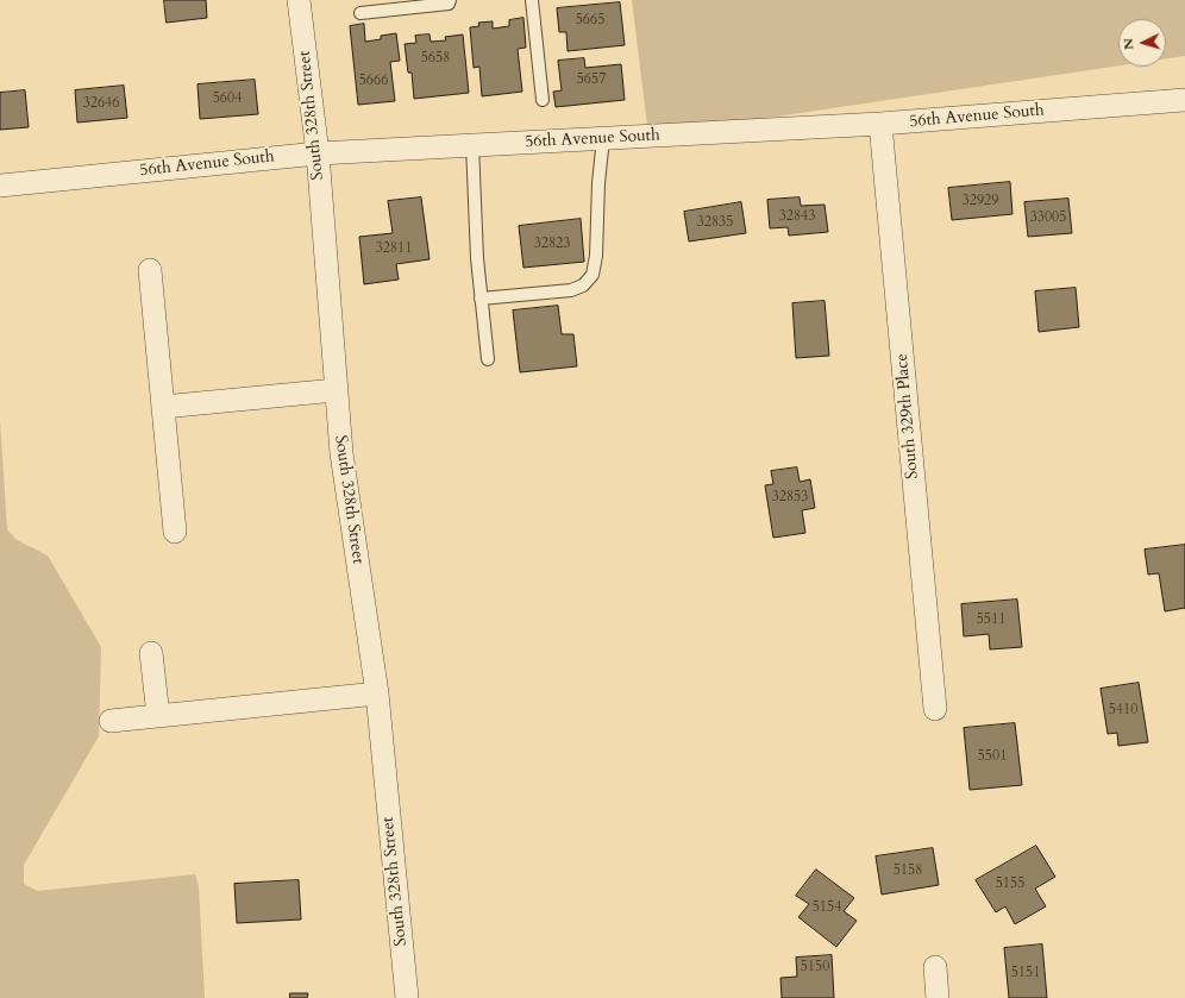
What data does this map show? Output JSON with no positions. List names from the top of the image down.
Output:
{
  "streets": {
    "street": ["South 328th Street", "56th Avenue South", "South 329th Place"]
  },
  "crossings": [
    ["South 328th Street", "56th Avenue South"],
    ["56th Avenue South", "South 329th Place"]
  ],
  "house_numbers": [
    "5665",
    "5658",
    "5657",
    "5666",
    "5604",
    "32646",
    "32929",
    "32843",
    "33005",
    "32835",
    "32823",
    "32811",
    "32853",
    "5511",
    "5410",
    "5501",
    "5158",
    "5155",
    "5154",
    "5150",
    "5151"
  ],
  "north": "left"
}
